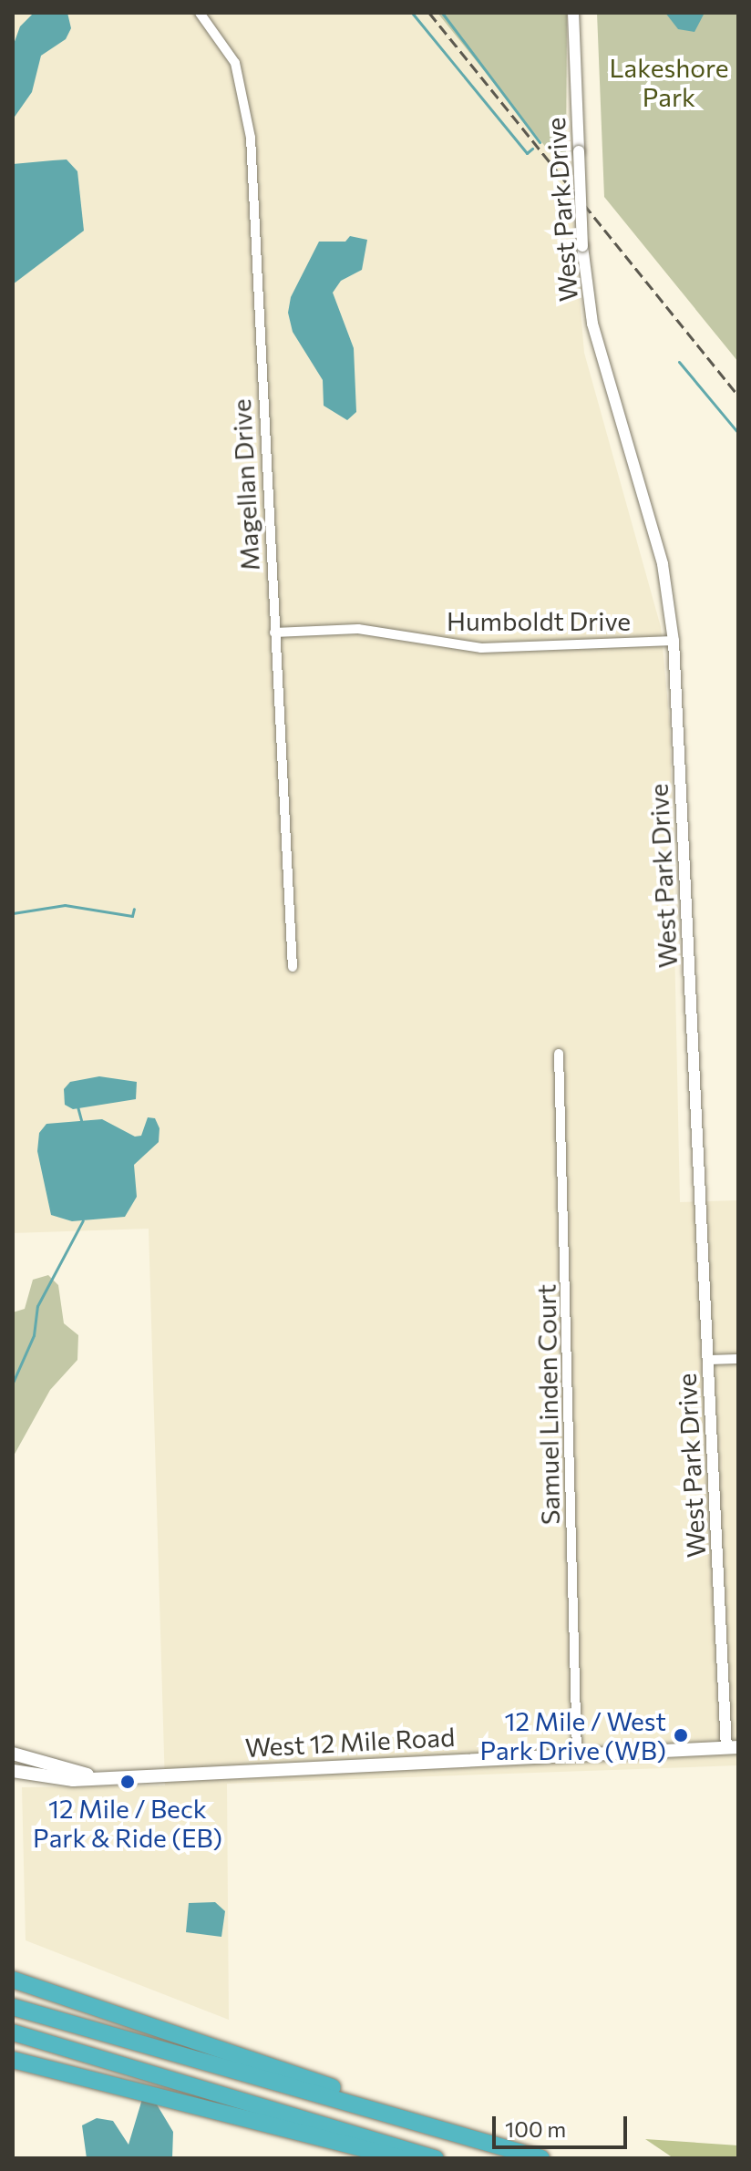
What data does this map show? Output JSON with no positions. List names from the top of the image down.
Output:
{
  "streets": {
    "main road": ["West 12 Mile Road"],
    "street": [
      "West Park Drive",
      "Magellan Drive",
      "Humboldt Drive",
      "Samuel Linden Court"
    ]
  },
  "crossings": [
    ["West Park Drive", "Humboldt Drive"],
    ["West Park Drive", "West 12 Mile Road"],
    ["Magellan Drive", "Humboldt Drive"],
    ["Samuel Linden Court", "West 12 Mile Road"]
  ],
  "parks": ["Lakeshore Park"],
  "places": ["12 Mile / West Park Drive (WB)", "12 Mile / Beck Park & Ride (EB)"],
  "scale_bar": "100 m"
}
